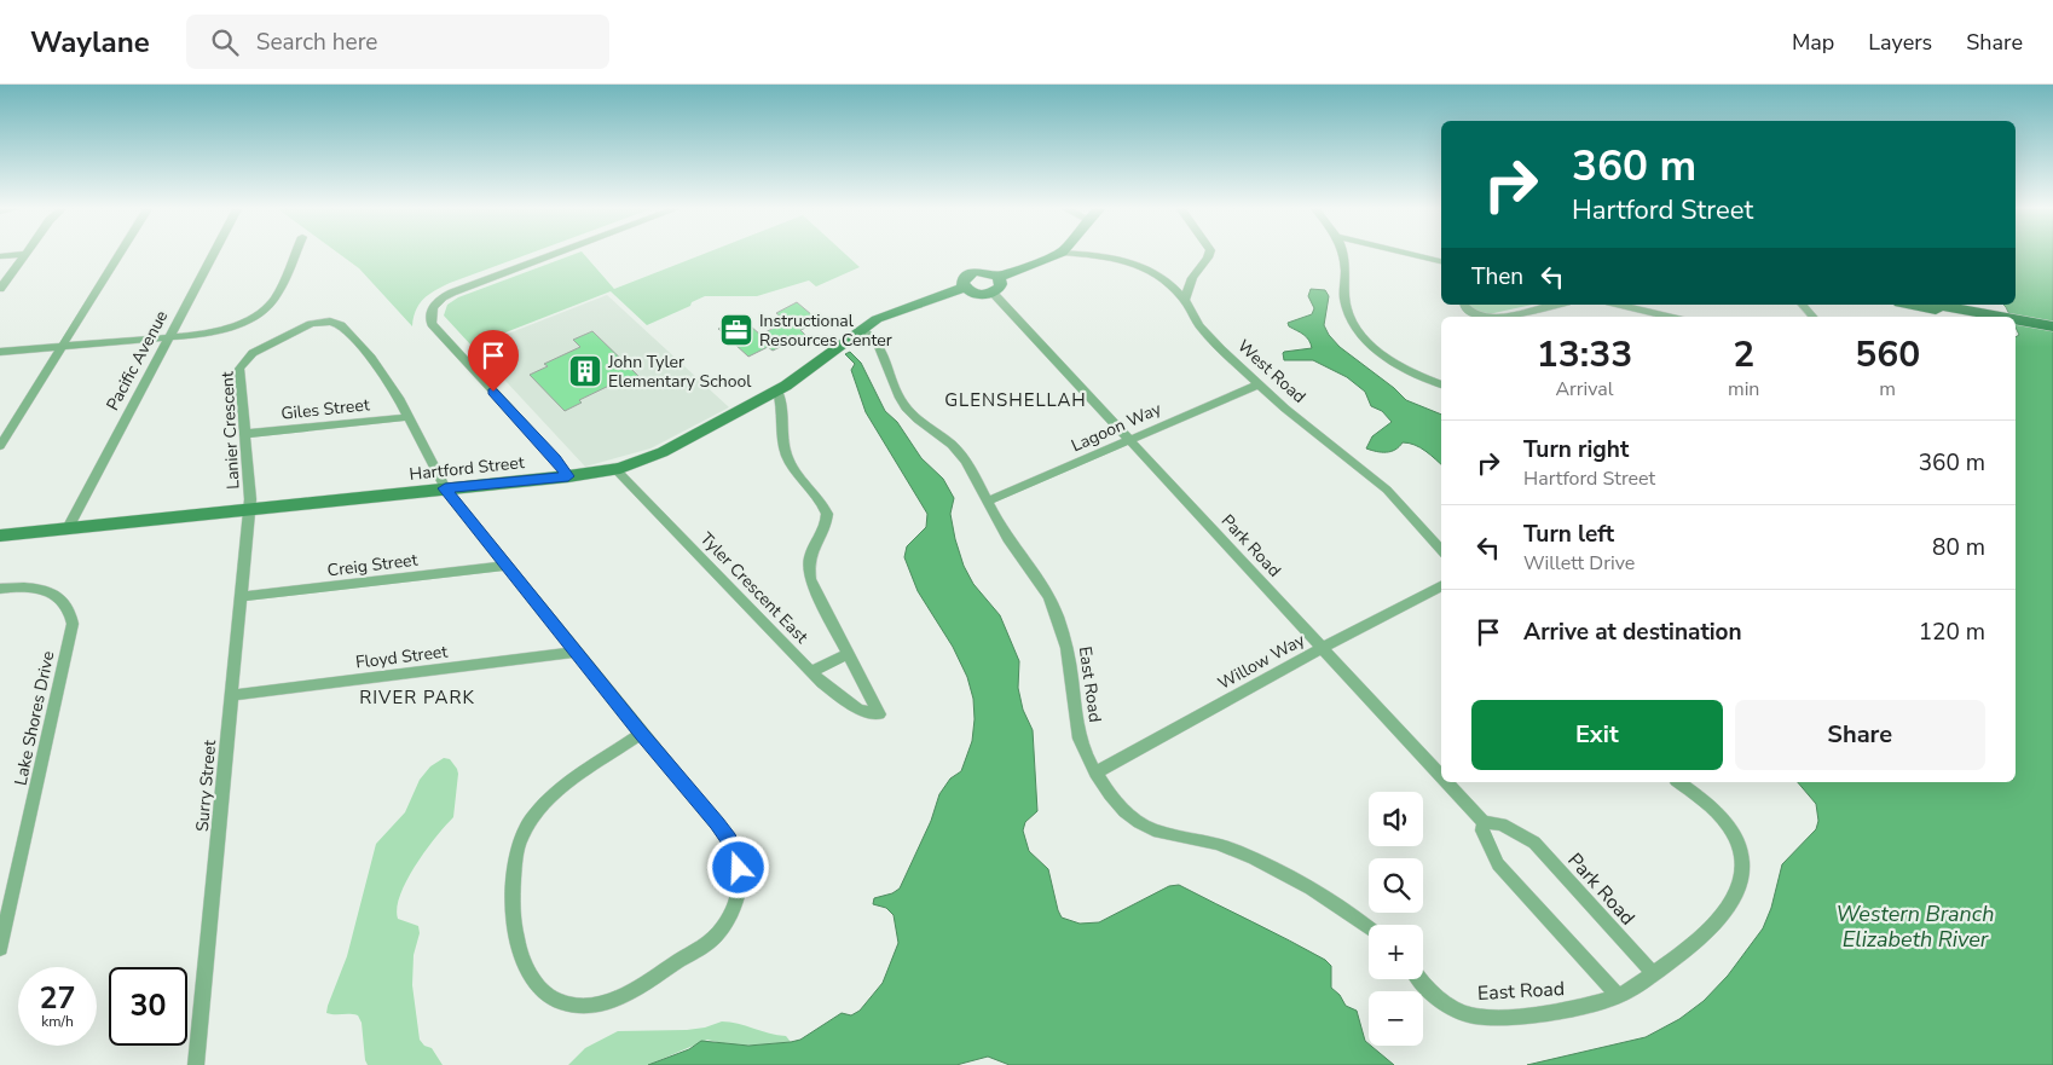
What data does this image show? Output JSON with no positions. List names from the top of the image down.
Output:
{
  "streets": {
    "street": [
      "Pacific Avenue",
      "West Road",
      "Giles Street",
      "Lagoon Way",
      "Lanier Crescent",
      "Hartford Street",
      "Park Road",
      "Creig Street",
      "Tyler Crescent East",
      "Floyd Street",
      "Willow Way",
      "East Road",
      "Lake Shores Drive",
      "Surry Street"
    ]
  },
  "crossings": [
    ["Pacific Avenue", "Hartford Street"],
    ["West Road", "Lagoon Way"],
    ["Giles Street", "Lanier Crescent"],
    ["Lagoon Way", "Park Road"],
    ["Lagoon Way", "East Road"],
    ["Lanier Crescent", "Hartford Street"],
    ["Lanier Crescent", "Creig Street"],
    ["Lanier Crescent", "Floyd Street"],
    ["Lanier Crescent", "Surry Street"],
    ["Hartford Street", "Park Road"],
    ["Hartford Street", "Tyler Crescent East"],
    ["Hartford Street", "East Road"],
    ["Hartford Street", "Surry Street"],
    ["Park Road", "Willow Way"],
    ["Park Road", "East Road"],
    ["Creig Street", "Surry Street"],
    ["Floyd Street", "Surry Street"],
    ["Willow Way", "East Road"]
  ],
  "districts": ["GLENSHELLAH", "RIVER PARK"],
  "water": ["Western Branch Elizabeth River"],
  "places": {
    "office": ["Instructional Resources Center"],
    "building": ["John Tyler Elementary School"]
  },
  "page": {
    "header": "Waylane",
    "search": "Search here",
    "nav": ["Map", "Layers", "Share"],
    "turn": ["360 m", "Hartford Street"],
    "then": "Then",
    "eta": [
      "13:33",
      "Arrival",
      "2",
      "min",
      "560",
      "m"
    ],
    "list": [
      {
        "name": "Turn right",
        "note": "Hartford Street",
        "value": "360 m"
      },
      {
        "name": "Turn left",
        "note": "Willett Drive",
        "value": "80 m"
      },
      {
        "name": "Arrive at destination",
        "value": "120 m"
      }
    ],
    "buttons": ["Exit", "Share"],
    "map_buttons": ["+", "−"],
    "speed": "27 km/h",
    "limit": "30"
  }
}
